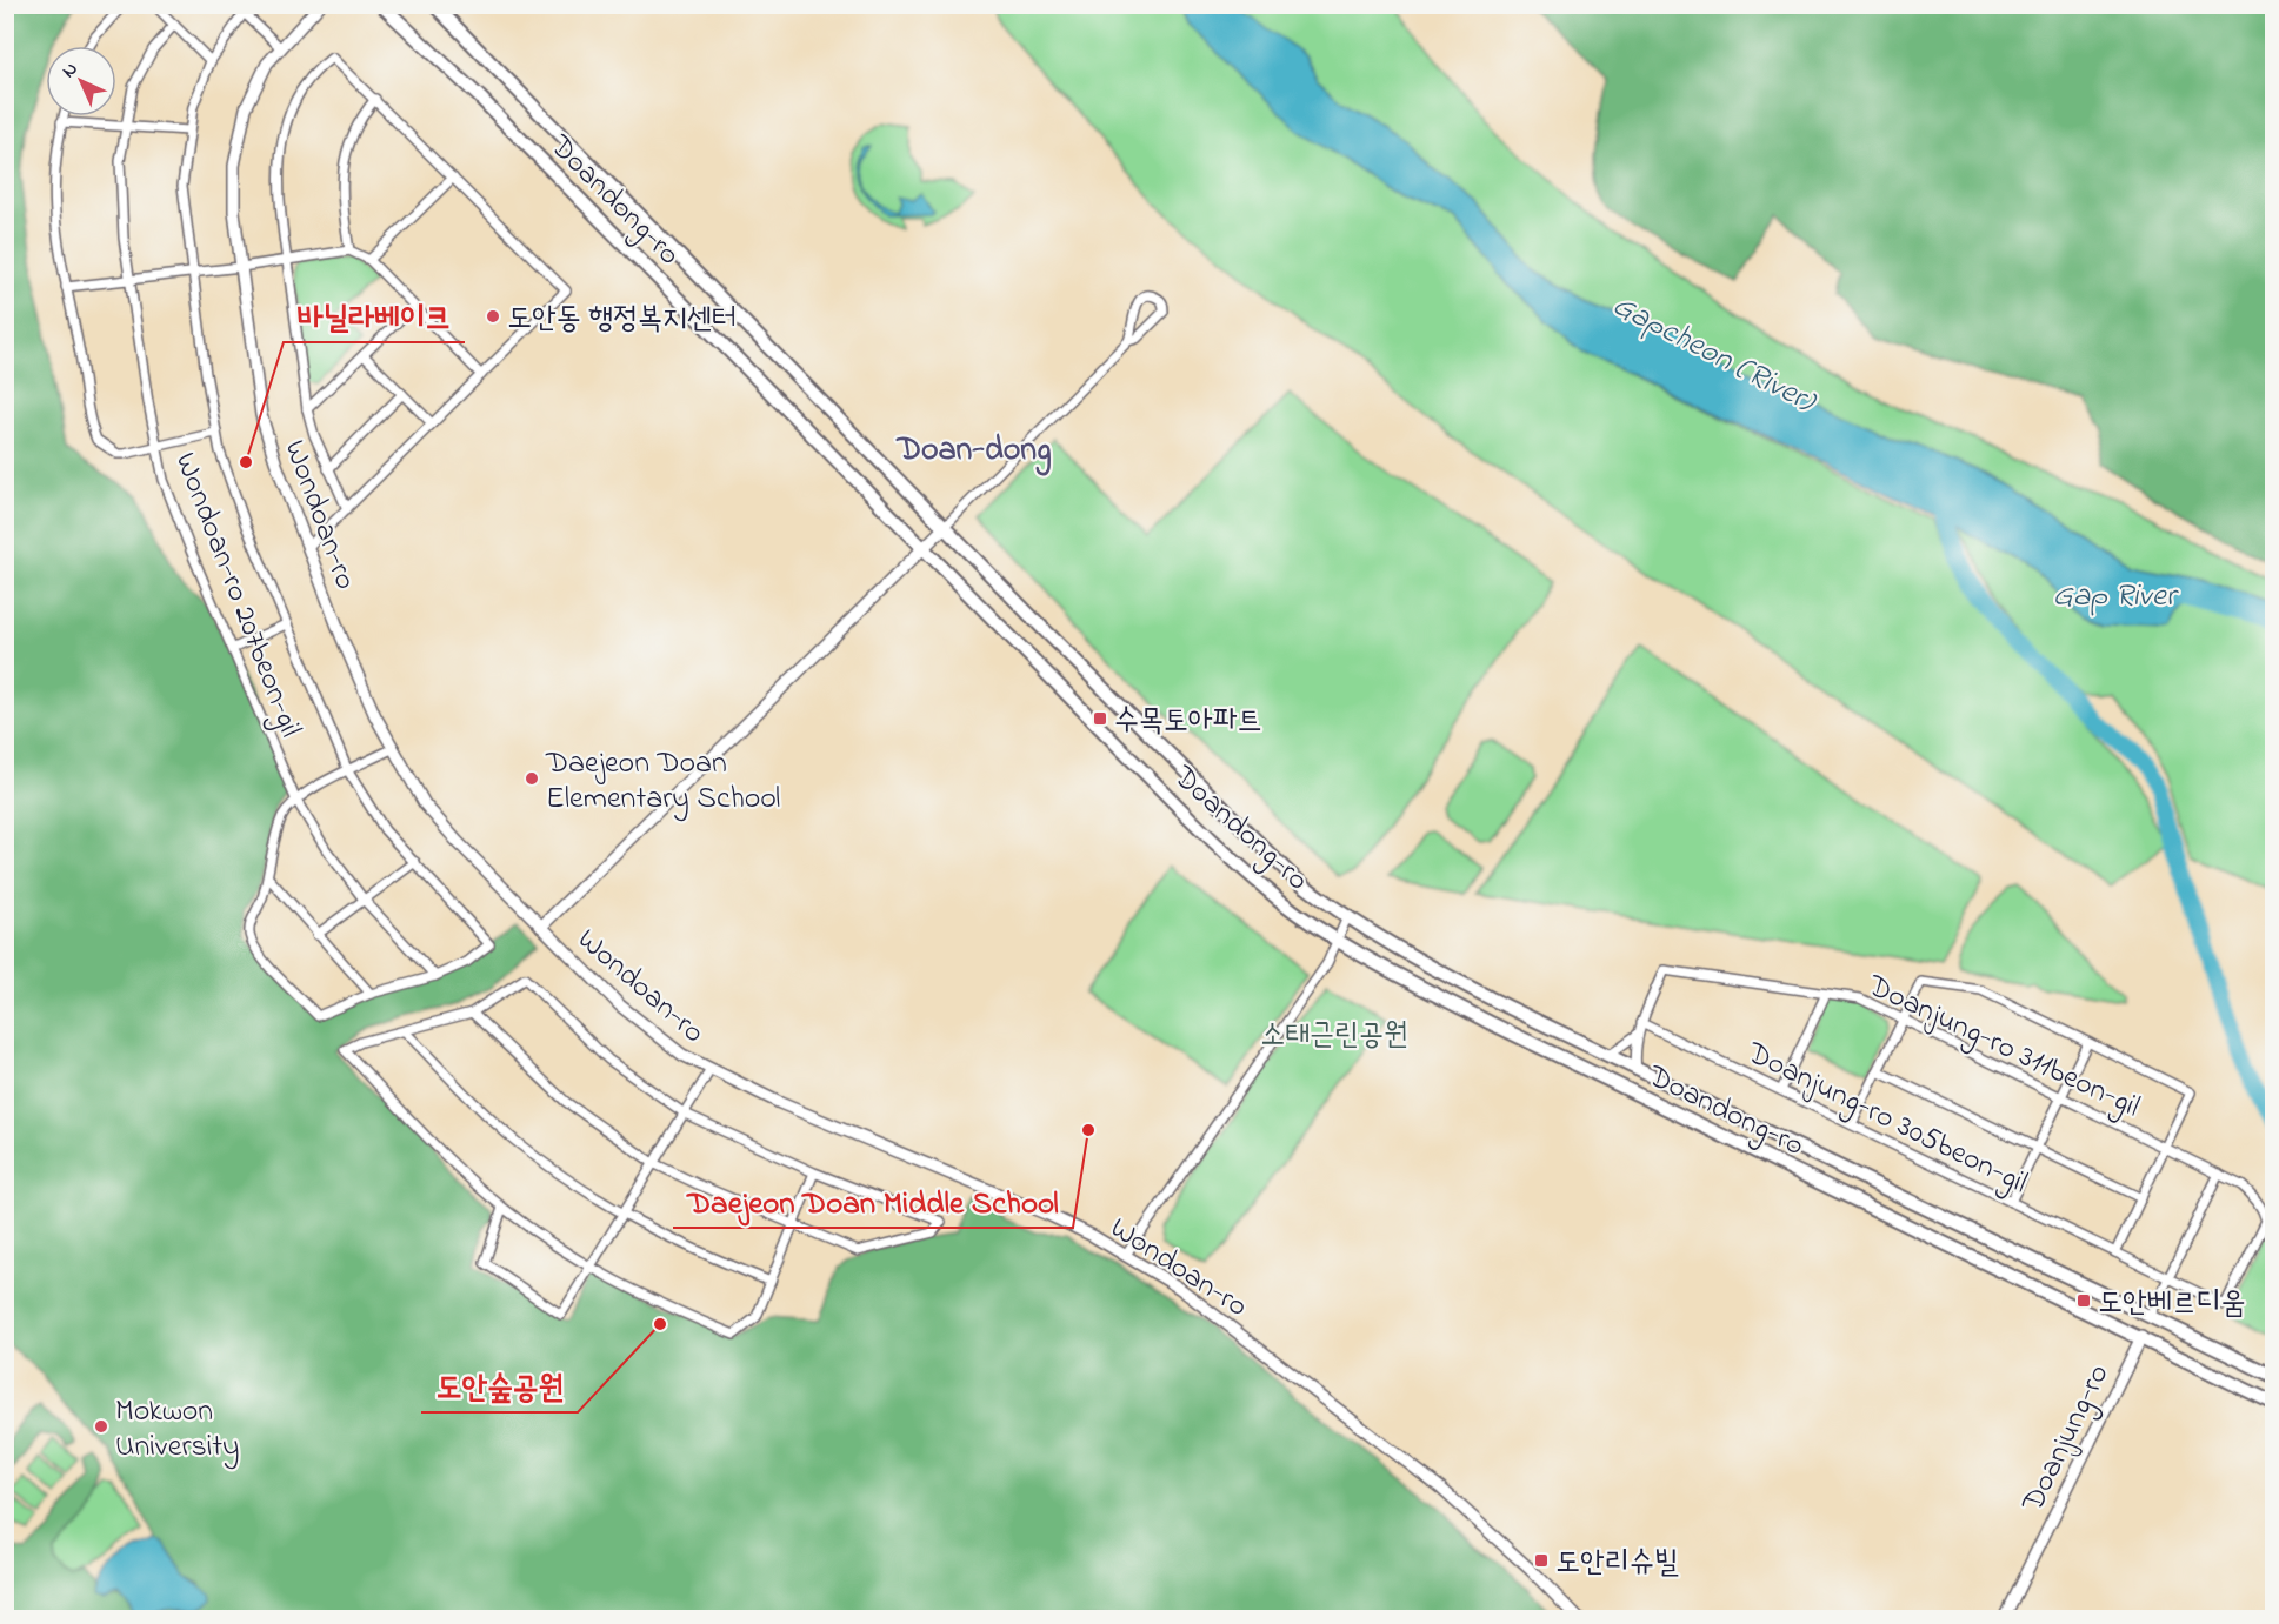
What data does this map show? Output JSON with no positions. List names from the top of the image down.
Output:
{
  "streets": {
    "main road": ["Doandong-ro", "Doanjung-ro"],
    "street": [
      "Wondoan-ro",
      "Wondoan-ro 207beon-gil",
      "Doanjung-ro 311beon-gil",
      "Doanjung-ro 305beon-gil"
    ]
  },
  "crossings": [
    ["Doandong-ro", "Doanjung-ro"],
    ["Doanjung-ro 311beon-gil", "Doanjung-ro 305beon-gil"],
    ["Doanjung-ro 311beon-gil", "Doanjung-ro"],
    ["Doanjung-ro 305beon-gil", "Doanjung-ro"]
  ],
  "districts": ["Doan-dong"],
  "water": ["Gapcheon (River)", "Gap River"],
  "parks": ["소태근린공원"],
  "places": {
    "other": [
      "도안동 행정복지센터",
      "바닐라베이크",
      "Daejeon Doan Elementary School",
      "Daejeon Doan Middle School",
      "도안숲공원",
      "Mokwon University"
    ],
    "transit": ["수목토아파트", "도안베르디움", "도안리슈빌"]
  },
  "north": "top left"
}
